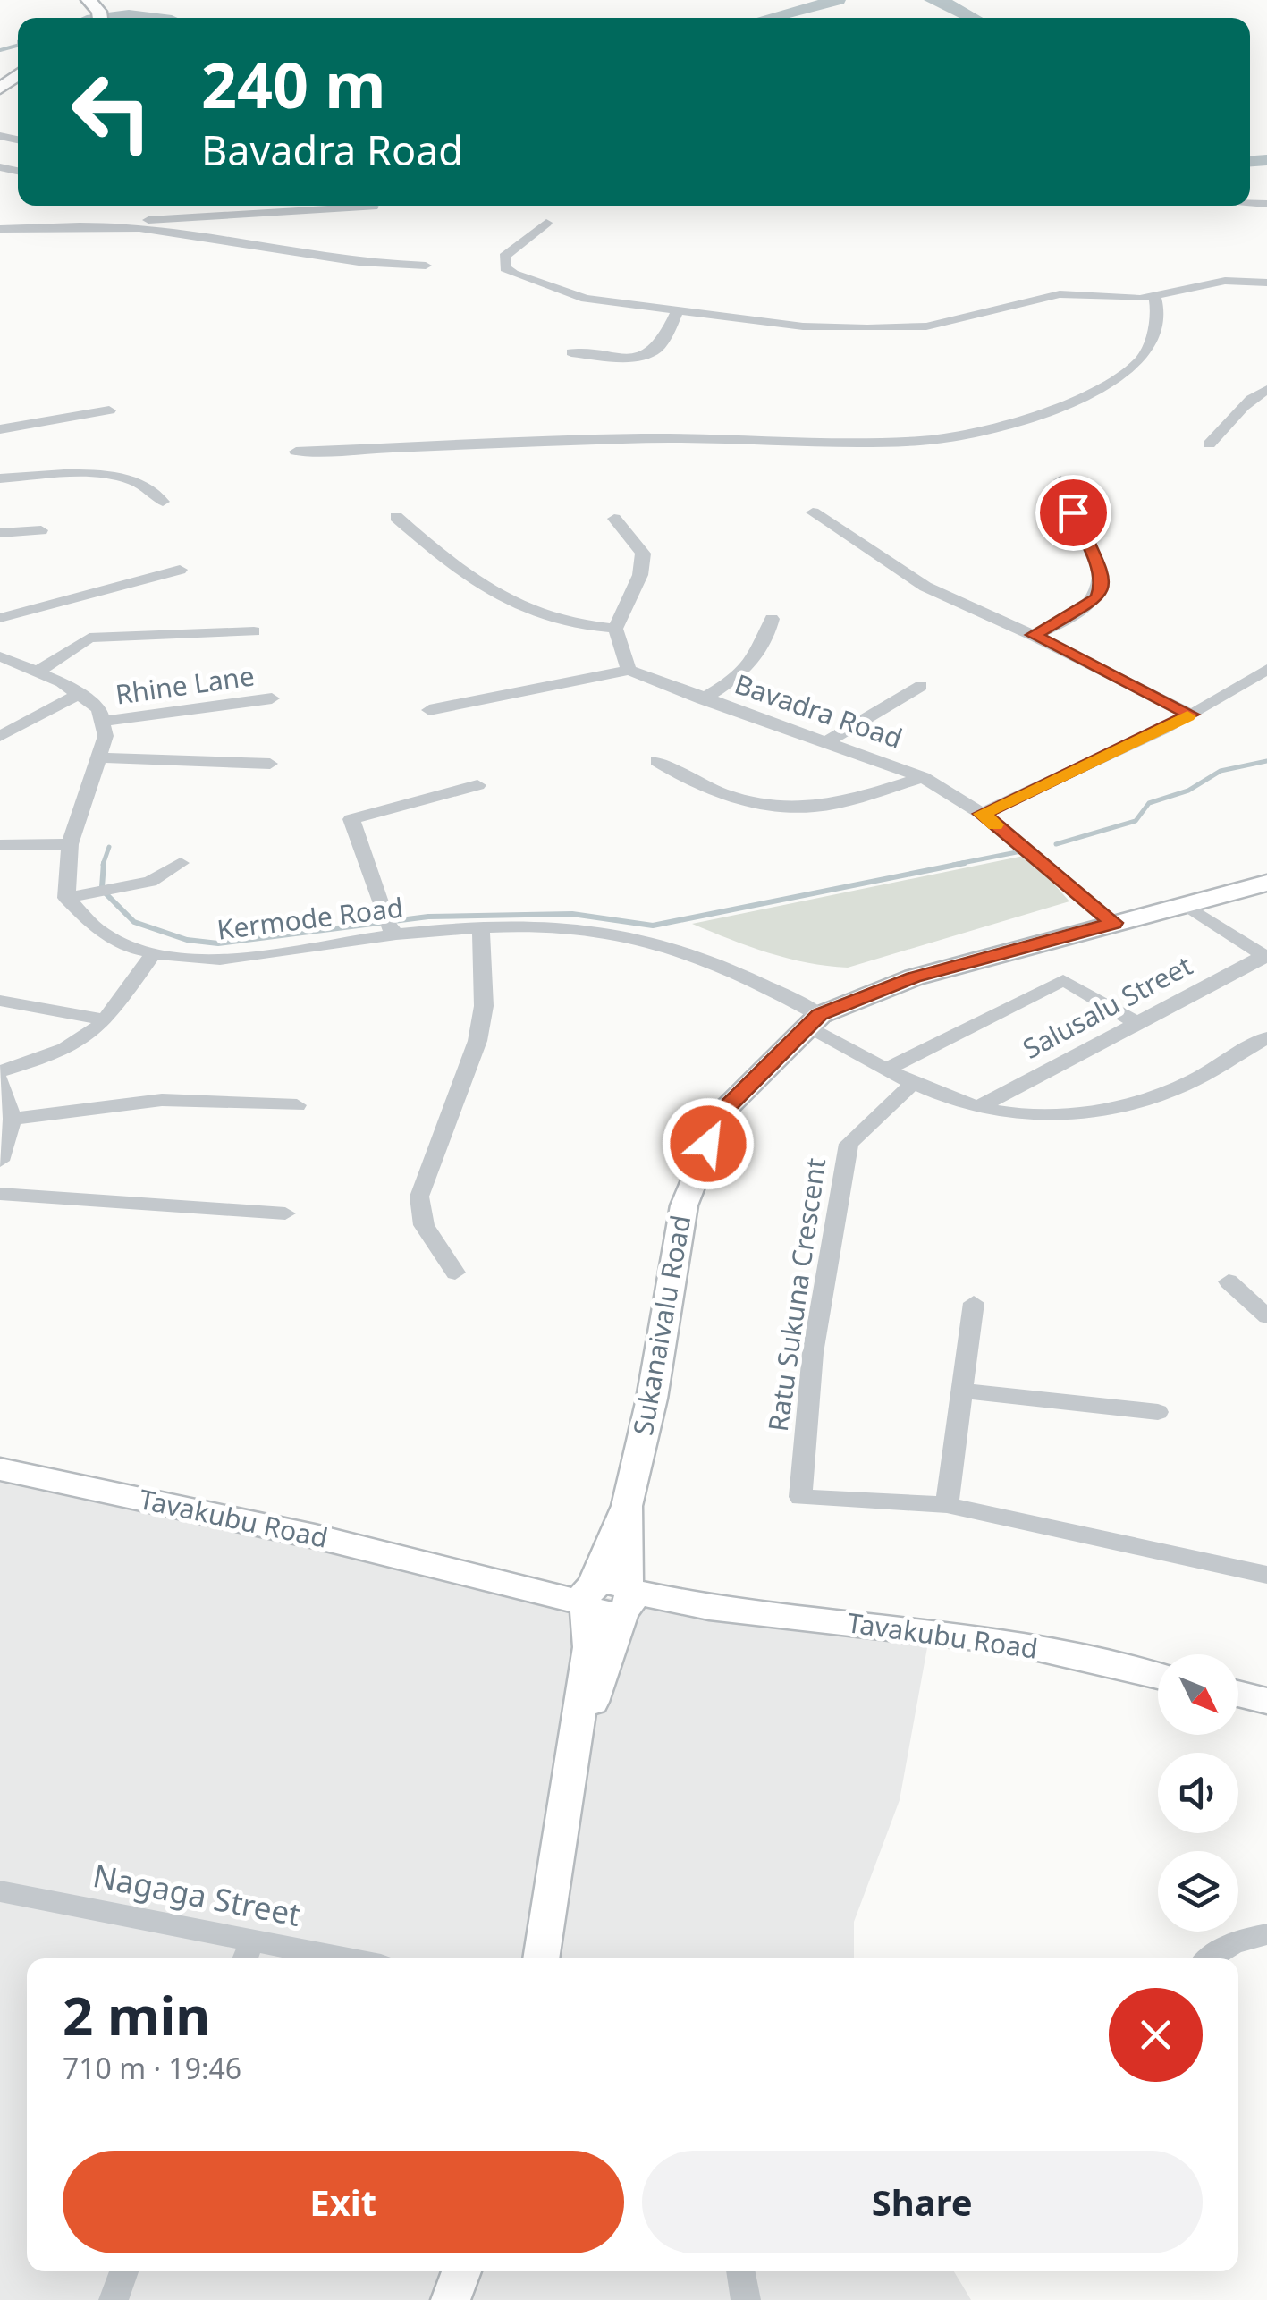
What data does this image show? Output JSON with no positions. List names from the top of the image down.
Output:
{
  "streets": {
    "main road": ["Sukanaivalu Road", "Tavakubu Road"],
    "street": [
      "Rhine Lane",
      "Bavadra Road",
      "Kermode Road",
      "Salusalu Street",
      "Ratu Sukuna Crescent",
      "Nagaga Street"
    ]
  },
  "crossings": [
    ["Bavadra Road", "Sukanaivalu Road"],
    ["Kermode Road", "Salusalu Street"],
    ["Kermode Road", "Ratu Sukuna Crescent"],
    ["Kermode Road", "Sukanaivalu Road"],
    ["Sukanaivalu Road", "Tavakubu Road"]
  ],
  "north": "bottom right",
  "page": {
    "turn": ["240 m", "Bavadra Road"],
    "heading": ["2 min", "710 m · 19:46"],
    "buttons": ["Exit", "Share"]
  }
}
